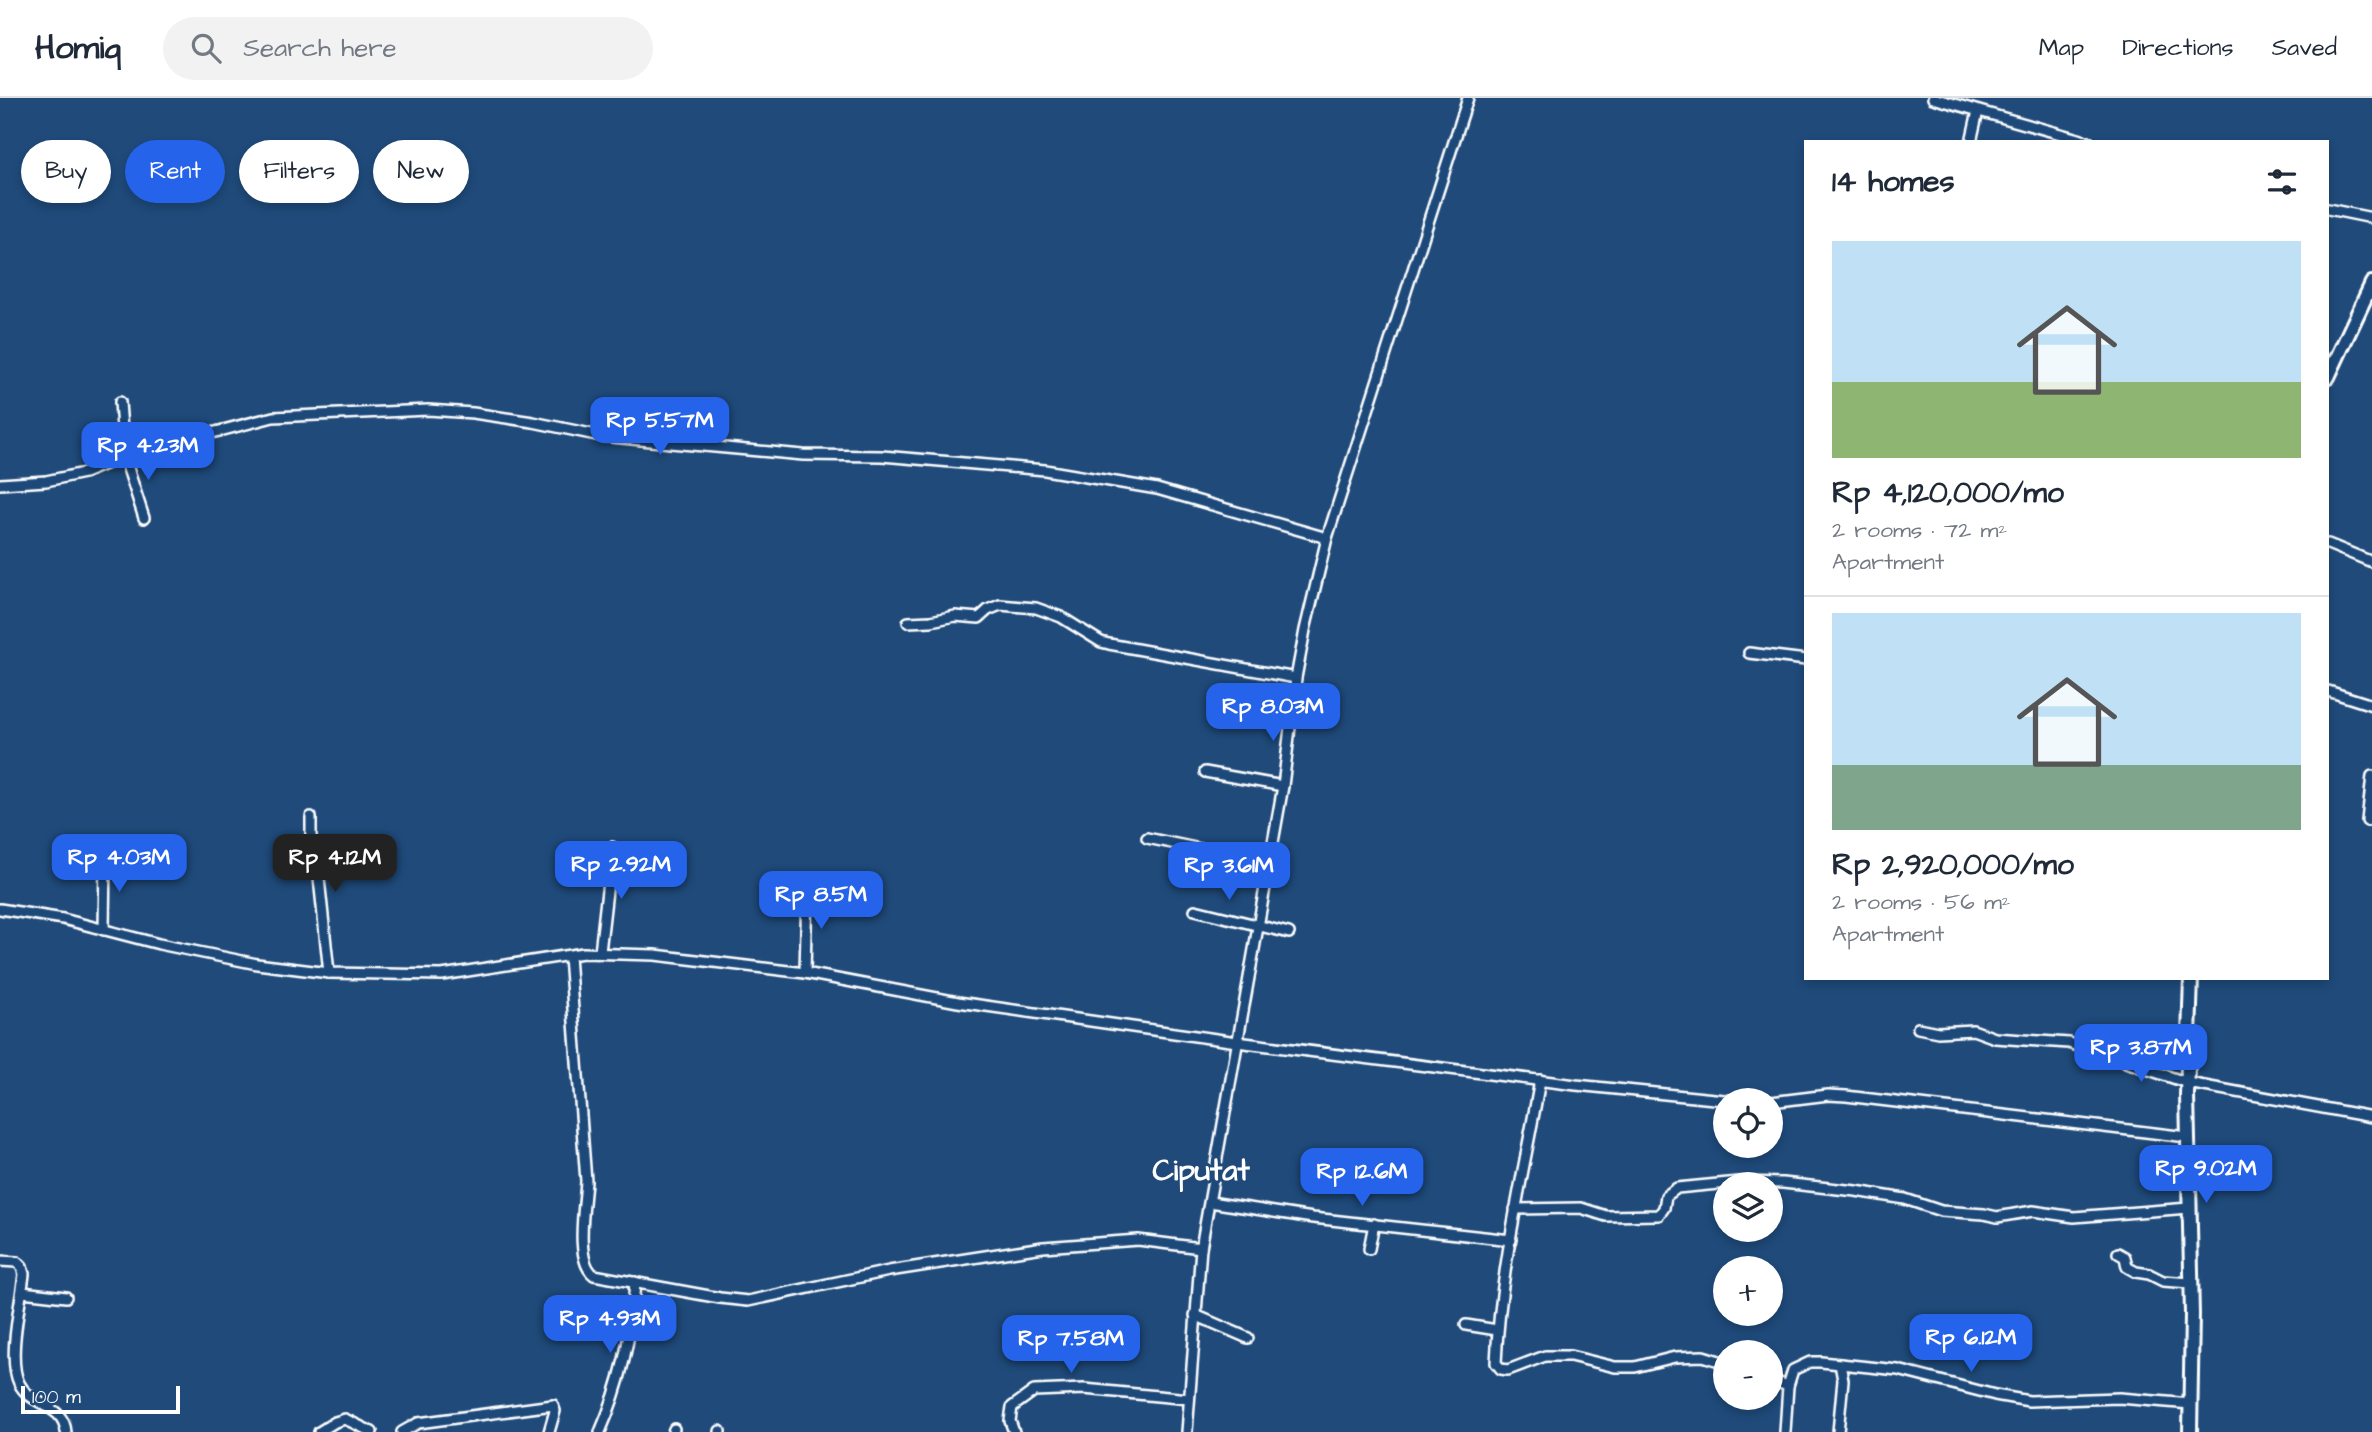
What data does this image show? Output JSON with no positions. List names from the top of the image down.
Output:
{
  "districts": ["Ciputat"],
  "scale_bar": "100 m",
  "page": {
    "header": "Homiq",
    "search": "Search here",
    "nav": ["Map", "Directions", "Saved"],
    "chip": [
      "Buy",
      "Rent",
      "Filters",
      "New"
    ],
    "heading": "14 homes",
    "list": [
      {
        "name": "Rp 4,120,000/mo",
        "note": "2 rooms · 72 m² · Apartment"
      },
      {
        "name": "Rp 2,920,000/mo",
        "note": "2 rooms · 56 m² · Apartment"
      }
    ],
    "price": [
      "Rp 5.57M",
      "Rp 4.23M",
      "Rp 8.03M",
      "Rp 4.03M",
      "Rp 4.12M",
      "Rp 2.92M",
      "Rp 3.61M",
      "Rp 8.5M",
      "Rp 3.87M",
      "Rp 9.02M",
      "Rp 12.6M",
      "Rp 4.93M",
      "Rp 6.12M",
      "Rp 7.58M"
    ],
    "map_buttons": ["+", "−"],
    "scale": "100 m"
  }
}
